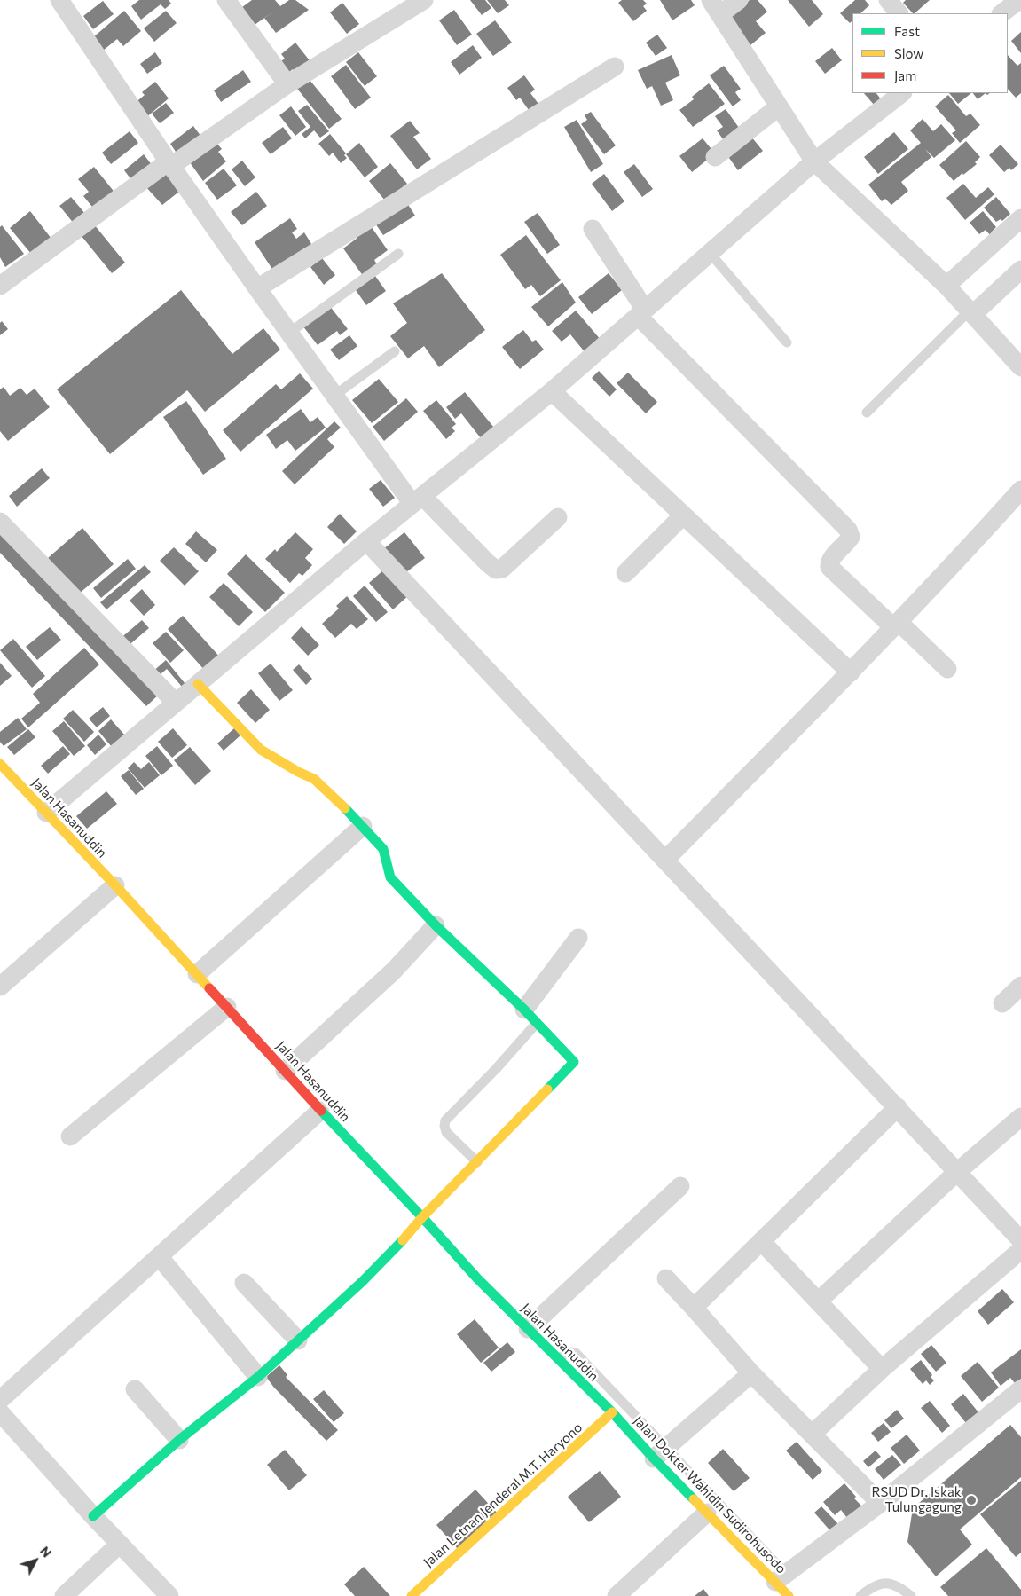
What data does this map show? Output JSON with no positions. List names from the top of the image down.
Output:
{
  "streets": {
    "street": ["Jalan Hasanuddin", "Jalan Letnan Jenderal M.T. Haryono", "Jalan Dokter Wahidin Sudirohusodo"]
  },
  "crossings": [
    ["Jalan Hasanuddin", "Jalan Letnan Jenderal M.T. Haryono"],
    ["Jalan Hasanuddin", "Jalan Dokter Wahidin Sudirohusodo"],
    ["Jalan Letnan Jenderal M.T. Haryono", "Jalan Dokter Wahidin Sudirohusodo"]
  ],
  "places": ["RSUD Dr. Iskak Tulungagung"],
  "legend": ["Fast", "Slow", "Jam"],
  "north": "top right"
}
